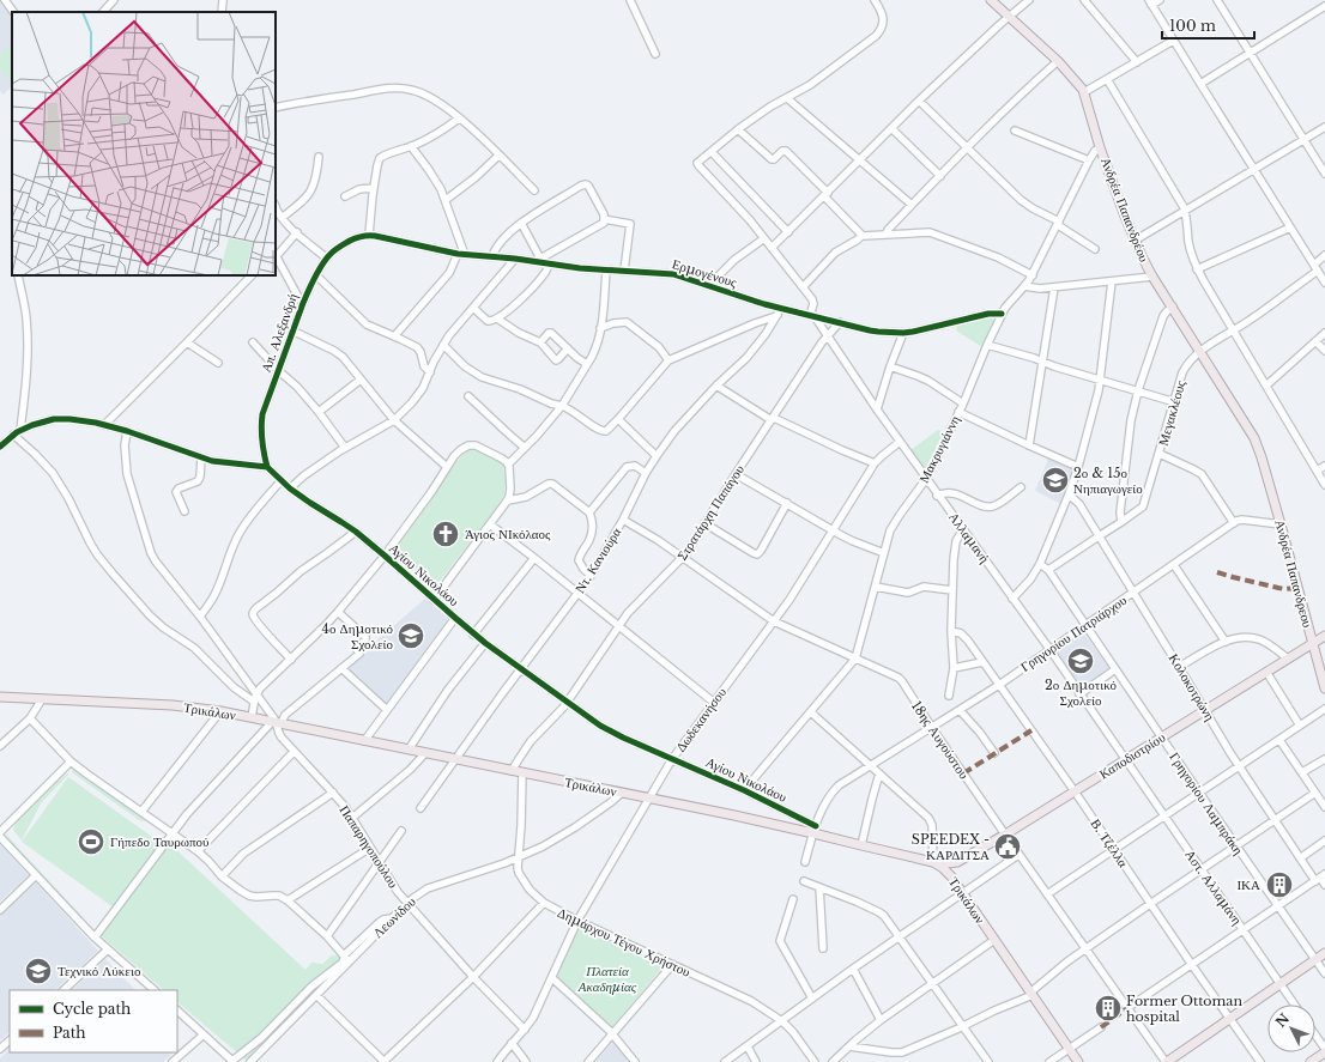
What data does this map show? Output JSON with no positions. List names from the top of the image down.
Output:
{
  "streets": {
    "main road": [
      "Ανδρέα Παπανδρέου",
      "Ανδρέα Παπανδρεου",
      "Τρικάλων",
      "Καποδιστρίου"
    ],
    "street": [
      "Ερμογένους",
      "Απ. Αλεξανδρή",
      "Μεγακλέους",
      "Μακρυγιάννη",
      "Στρατάρχη Παπάγου",
      "Αλλαμανή",
      "Ντ. Κανιούρα",
      "Αγίου Νικολάου",
      "Γρηγορίου Πατριάρχου",
      "Κολοκοτρώνη",
      "Δωδεκανήσου",
      "18ης Αυγούστου",
      "Γρηγορίου Λαμπράκη",
      "Β. Τζέλλα",
      "Παπαρηγοπούλου",
      "Αστ. Αλλαμάνη",
      "Λεωνίδου",
      "Δημάρχου Τέγου Χρήστου"
    ]
  },
  "crossings": [
    ["Ανδρέα Παπανδρέου", "Μεγακλέους"],
    ["Ανδρέα Παπανδρέου", "Μακρυγιάννη"],
    ["Ανδρέα Παπανδρέου", "Ανδρέα Παπανδρεου"],
    ["Ερμογένους", "Απ. Αλεξανδρή"],
    ["Ερμογένους", "Μακρυγιάννη"],
    ["Ερμογένους", "Στρατάρχη Παπάγου"],
    ["Ερμογένους", "Αλλαμανή"],
    ["Ερμογένους", "Ντ. Κανιούρα"],
    ["Απ. Αλεξανδρή", "Αγίου Νικολάου"],
    ["Μεγακλέους", "Κολοκοτρώνη"],
    ["Μεγακλέους", "Γρηγορίου Λαμπράκη"],
    ["Μακρυγιάννη", "Αλλαμανή"],
    ["Μακρυγιάννη", "Αγίου Νικολάου"],
    ["Μακρυγιάννη", "18ης Αυγούστου"],
    ["Στρατάρχη Παπάγου", "Αλλαμανή"],
    ["Στρατάρχη Παπάγου", "Αγίου Νικολάου"],
    ["Στρατάρχη Παπάγου", "Τρικάλων"],
    ["Στρατάρχη Παπάγου", "18ης Αυγούστου"],
    ["Αλλαμανή", "Γρηγορίου Πατριάρχου"],
    ["Αλλαμανή", "Δωδεκανήσου"],
    ["Αλλαμανή", "Καποδιστρίου"],
    ["Αλλαμανή", "Αστ. Αλλαμάνη"],
    ["Ντ. Κανιούρα", "Αγίου Νικολάου"],
    ["Ντ. Κανιούρα", "Τρικάλων"],
    ["Ντ. Κανιούρα", "18ης Αυγούστου"],
    ["Ανδρέα Παπανδρεου", "Καποδιστρίου"],
    ["Αγίου Νικολάου", "Γρηγορίου Πατριάρχου"],
    ["Αγίου Νικολάου", "Τρικάλων"],
    ["Αγίου Νικολάου", "Δωδεκανήσου"],
    ["Γρηγορίου Πατριάρχου", "Κολοκοτρώνη"],
    ["Γρηγορίου Πατριάρχου", "Τρικάλων"],
    ["Γρηγορίου Πατριάρχου", "18ης Αυγούστου"],
    ["Γρηγορίου Πατριάρχου", "Γρηγορίου Λαμπράκη"],
    ["Γρηγορίου Πατριάρχου", "Β. Τζέλλα"],
    ["Κολοκοτρώνη", "Καποδιστρίου"],
    ["Τρικάλων", "Δωδεκανήσου"],
    ["Τρικάλων", "Καποδιστρίου"],
    ["Τρικάλων", "Παπαρηγοπούλου"],
    ["Τρικάλων", "Λεωνίδου"],
    ["Τρικάλων", "Δημάρχου Τέγου Χρήστου"],
    ["Δωδεκανήσου", "18ης Αυγούστου"],
    ["Δωδεκανήσου", "Παπαρηγοπούλου"],
    ["Δωδεκανήσου", "Δημάρχου Τέγου Χρήστου"],
    ["18ης Αυγούστου", "Καποδιστρίου"],
    ["Καποδιστρίου", "Γρηγορίου Λαμπράκη"],
    ["Καποδιστρίου", "Β. Τζέλλα"],
    ["Καποδιστρίου", "Αστ. Αλλαμάνη"],
    ["Παπαρηγοπούλου", "Λεωνίδου"],
    ["Λεωνίδου", "Δημάρχου Τέγου Χρήστου"]
  ],
  "parks": ["Πλατεία Ακαδημίας"],
  "places": {
    "school or university": [
      "2ο & 15ο Νηπιαγωγείο",
      "4ο Δημοτικό Σχολείο",
      "2ο Δημοτικό Σχολείο",
      "Τεχνικό Λύκειο"
    ],
    "church": ["Άγιος ΝΙκόλαος"],
    "sports": ["Γήπεδο Ταυρωπού"],
    "public building": ["SPEEDEX - ΚΑΡΔΙΤΣΑ"],
    "building": ["ΙΚΑ", "Former Ottoman hospital"]
  },
  "legend": ["Cycle path", "Path"],
  "scale_bar": "100 m",
  "north": "top left"
}
